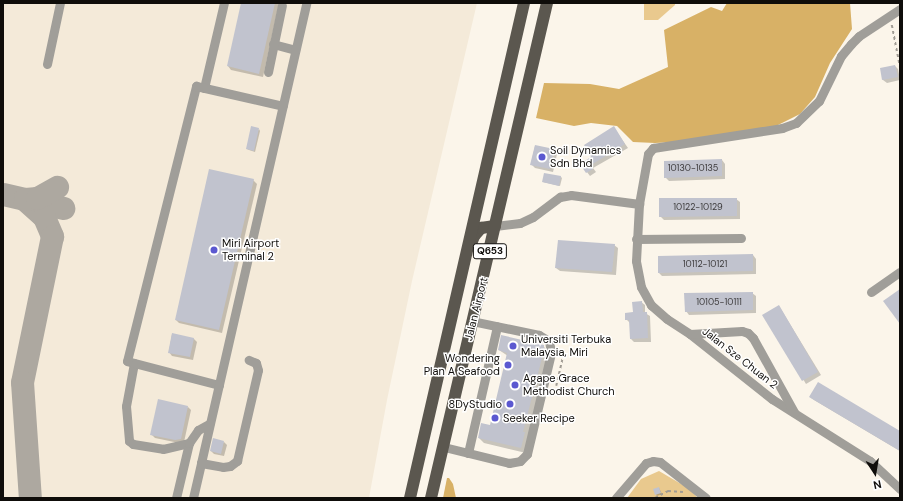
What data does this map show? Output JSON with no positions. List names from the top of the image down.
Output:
{
  "streets": {
    "main road": ["Q653", "Jalan Airport"],
    "street": ["Jalan Sze Chuan 2"]
  },
  "places": [
    "Soil Dynamics Sdn Bhd",
    "Miri Airport Terminal 2",
    "Universiti Terbuka Malaysia, Miri",
    "Wondering Plan A Seafood",
    "Agape Grace Methodist Church",
    "8DyStudio",
    "Seeker Recipe"
  ],
  "house_numbers": [
    "10130-10135",
    "10122-10129",
    "10112-10121",
    "10105-10111"
  ],
  "north": "bottom"
}
